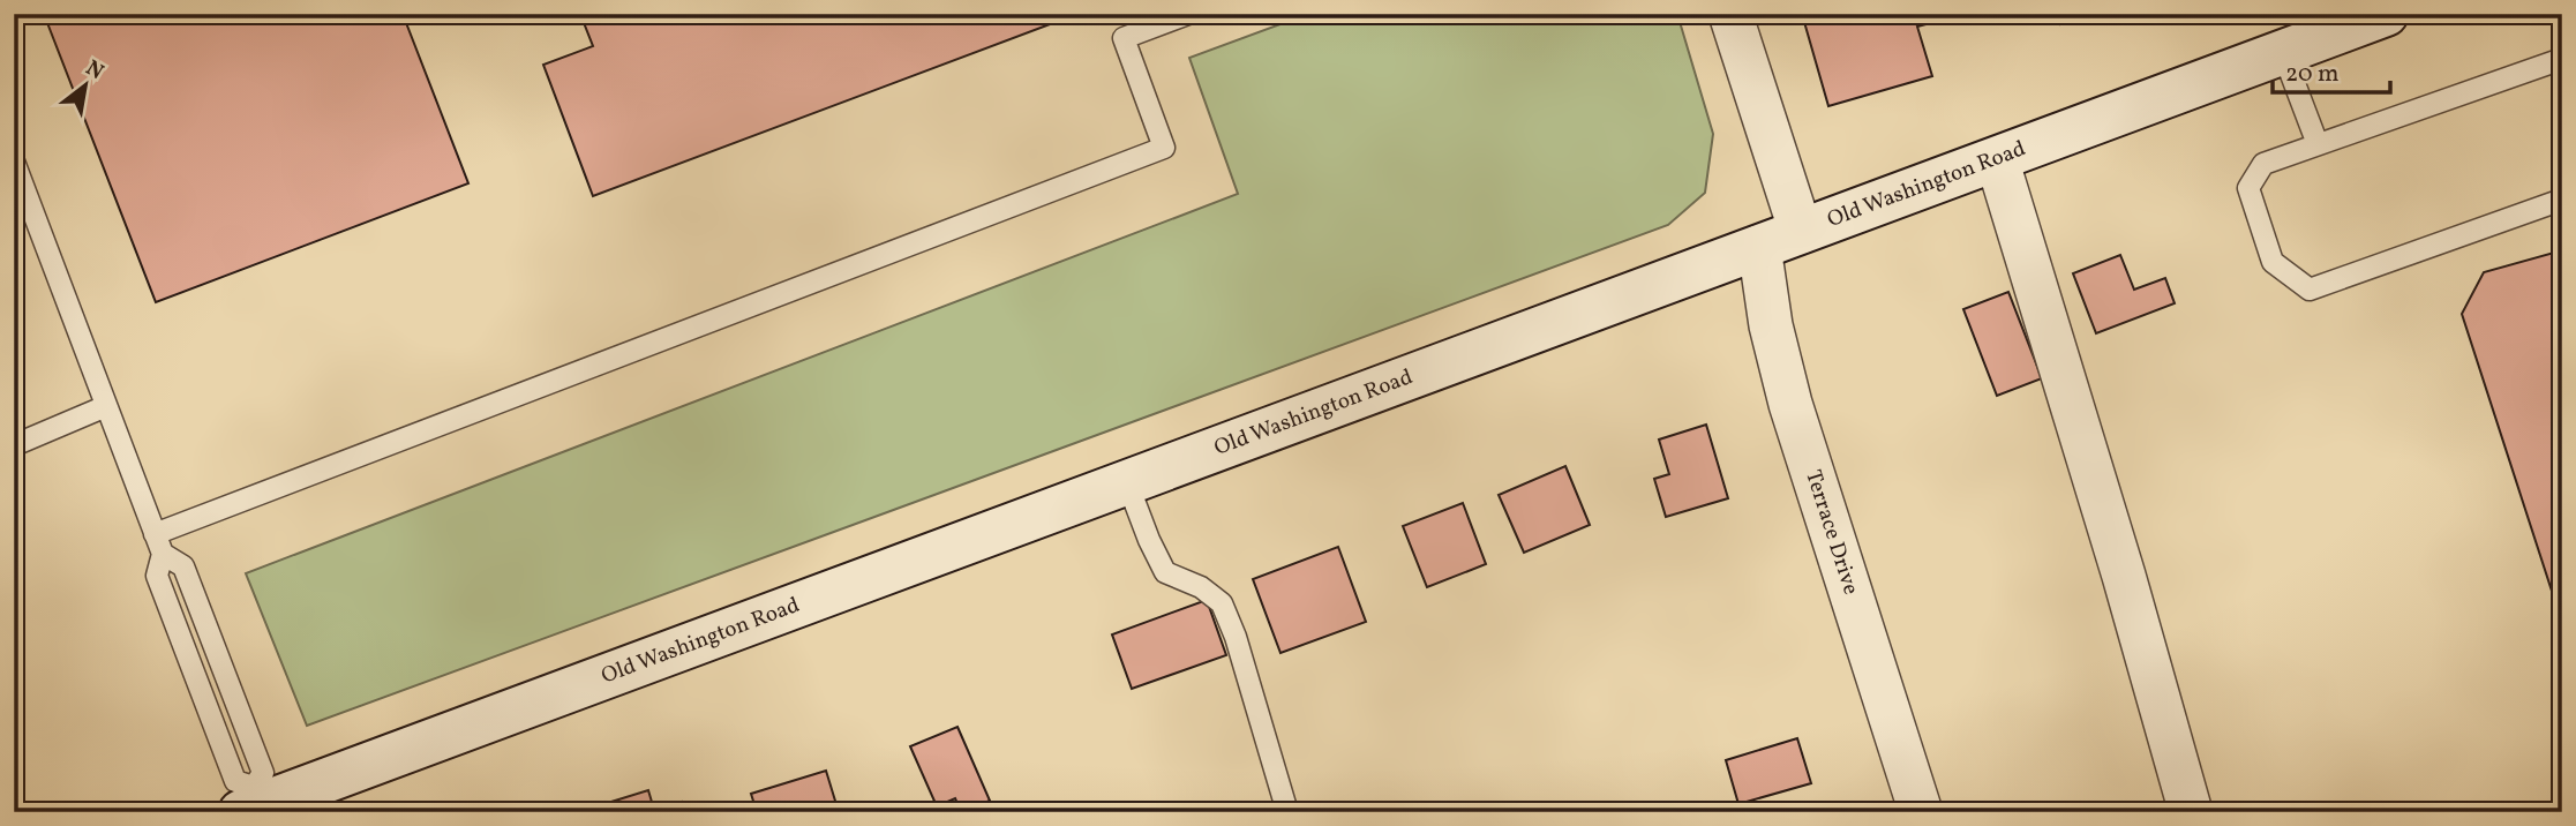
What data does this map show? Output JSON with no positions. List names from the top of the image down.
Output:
{
  "streets": {
    "main road": ["Old Washington Road"],
    "street": ["Terrace Drive"]
  },
  "crossings": [
    ["Old Washington Road", "Terrace Drive"]
  ],
  "scale_bar": "20 m",
  "north": "top right"
}
